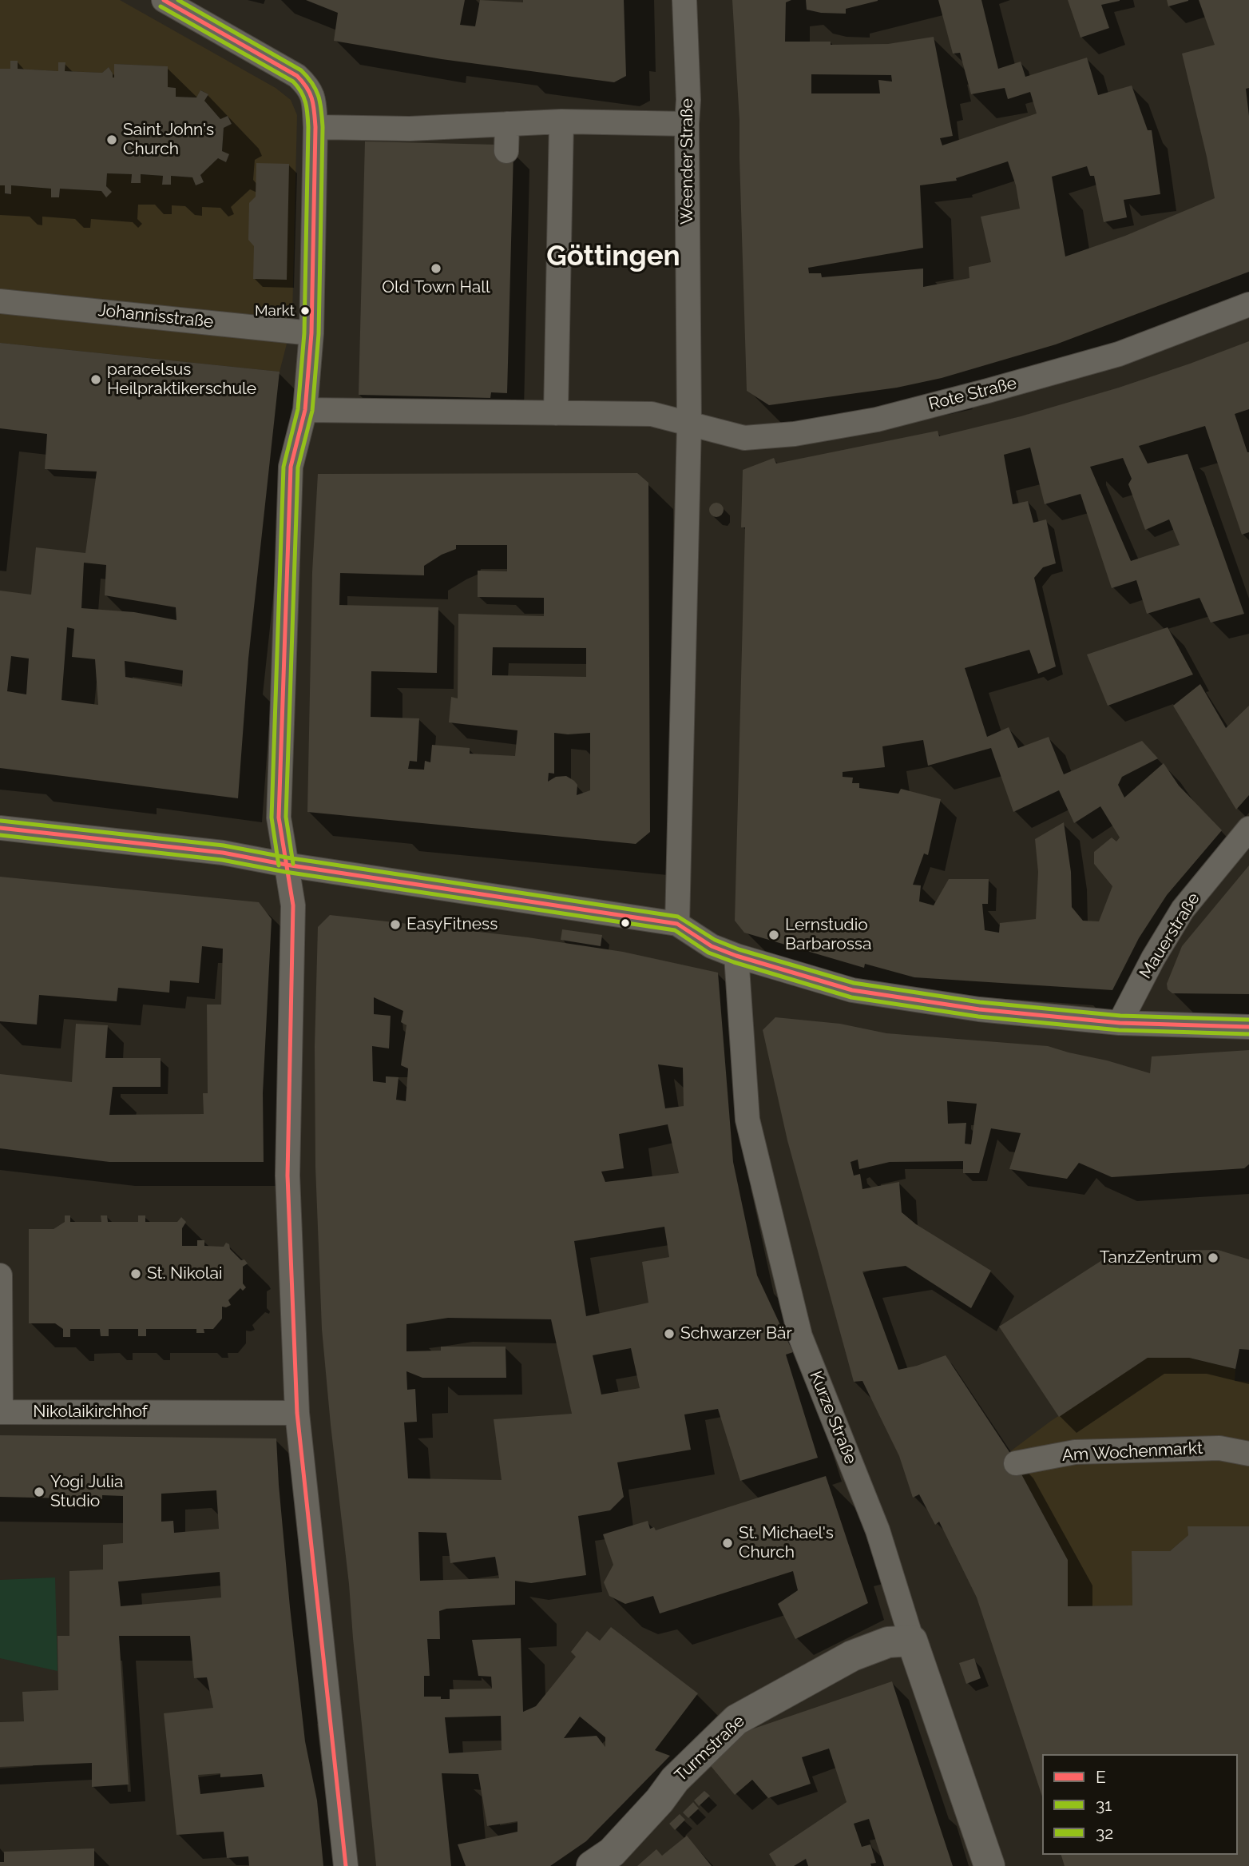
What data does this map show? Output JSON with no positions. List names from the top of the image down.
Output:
{
  "streets": {
    "street": [
      "Weender Straße",
      "Johannisstraße",
      "Rote Straße",
      "Mauerstraße",
      "Nikolaikirchhof",
      "Kurze Straße",
      "Am Wochenmarkt",
      "Turmstraße"
    ]
  },
  "crossings": [
    ["Weender Straße", "Rote Straße"],
    ["Kurze Straße", "Turmstraße"]
  ],
  "districts": ["Göttingen"],
  "places": [
    "Saint John's Church",
    "Old Town Hall",
    "Markt",
    "paracelsus Heilpraktikerschule",
    "EasyFitness",
    "Lernstudio Barbarossa",
    "TanzZentrum",
    "St. Nikolai",
    "Schwarzer Bär",
    "Yogi Julia Studio",
    "St. Michael's Church"
  ],
  "lines": ["transit line E", "transit line 32", "transit line 31"],
  "legend": ["E", "31", "32"]
}
